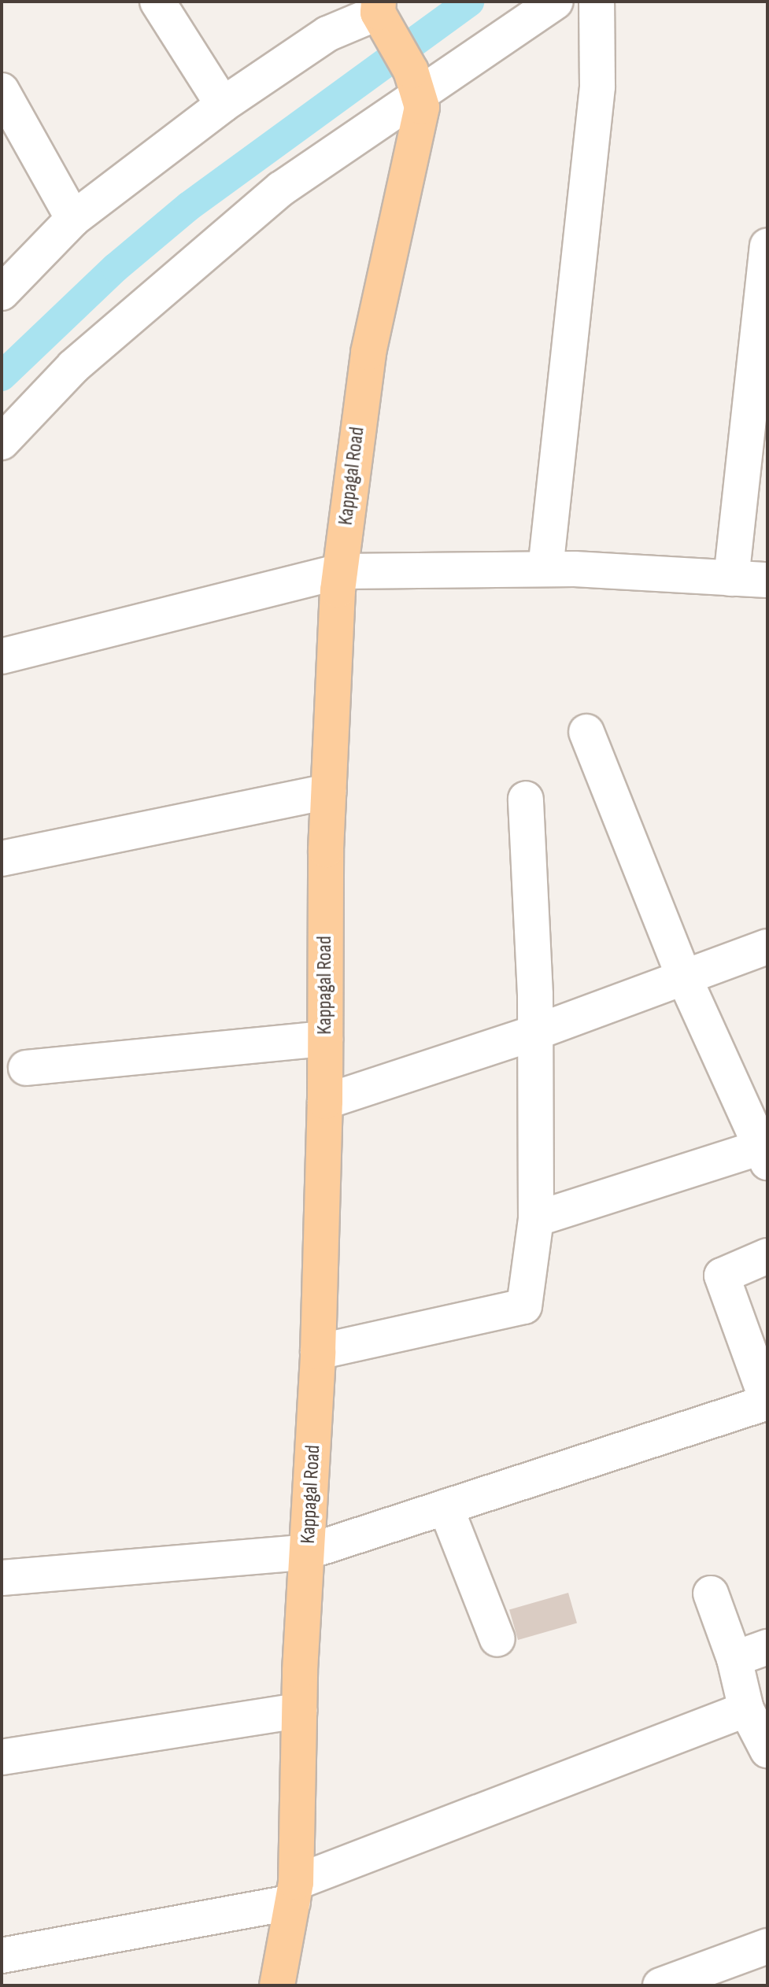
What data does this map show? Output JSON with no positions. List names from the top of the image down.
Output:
{
  "streets": {
    "main road": ["Kappagal Road"]
  }
}
